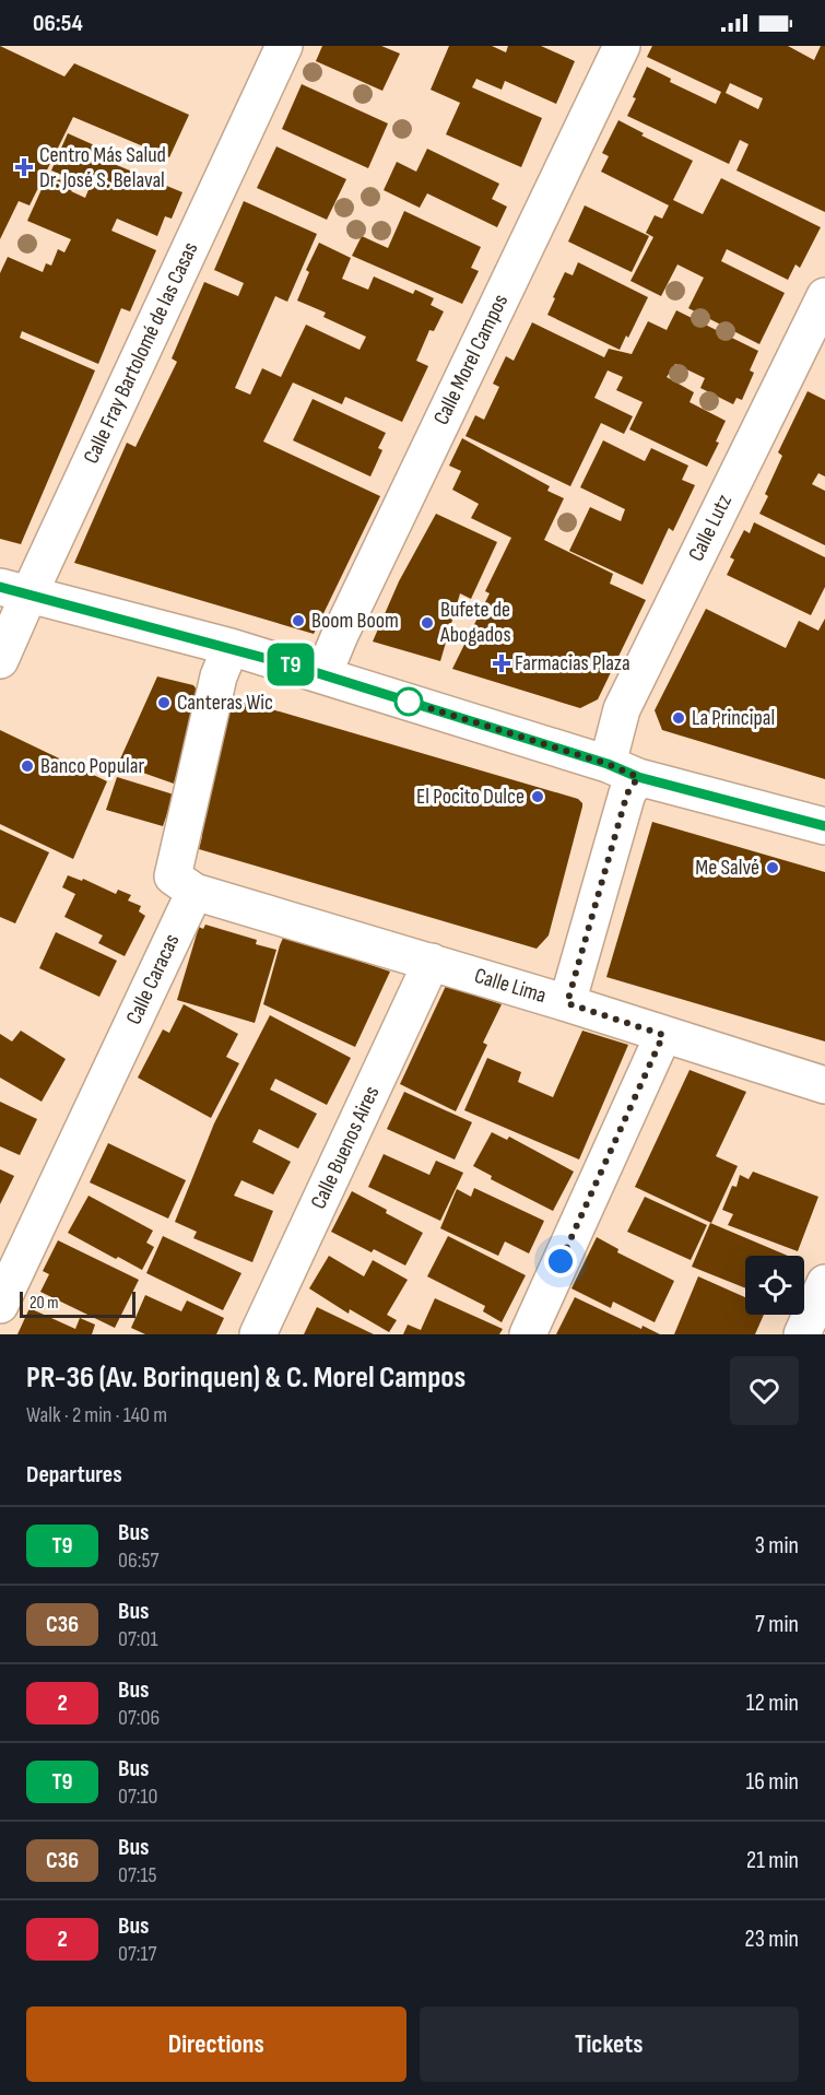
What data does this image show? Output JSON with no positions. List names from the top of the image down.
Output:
{
  "streets": {
    "street": [
      "Calle Fray Bartolomé de las Casas",
      "Calle Morel Campos",
      "Calle Lutz",
      "Calle Caracas",
      "Calle Lima",
      "Calle Buenos Aires"
    ]
  },
  "crossings": [
    ["Calle Lutz", "Calle Lima"],
    ["Calle Caracas", "Calle Lima"],
    ["Calle Lima", "Calle Buenos Aires"]
  ],
  "places": {
    "health": ["Centro Más Salud Dr. José S. Belaval", "Farmacias Plaza"],
    "other": [
      "Boom Boom",
      "Bufete de Abogados",
      "Canteras Wic",
      "La Principal",
      "Banco Popular",
      "El Pocito Dulce",
      "Me Salvé"
    ]
  },
  "lines": ["bus line T9"],
  "scale_bar": "20 m",
  "page": {
    "status": "06:54",
    "on_map": "T9",
    "scale": "20 m",
    "heading": [
      ["PR-36 (Av. Borinquen) & C. Morel Campos", "Walk · 2 min · 140 m"],
      "Departures"
    ],
    "list": [
      {
        "mark": "T9",
        "name": "Bus",
        "note": "06:57",
        "value": "3 min"
      },
      {
        "mark": "C36",
        "name": "Bus",
        "note": "07:01",
        "value": "7 min"
      },
      {
        "mark": "2",
        "name": "Bus",
        "note": "07:06",
        "value": "12 min"
      },
      {
        "mark": "T9",
        "name": "Bus",
        "note": "07:10",
        "value": "16 min"
      },
      {
        "mark": "C36",
        "name": "Bus",
        "note": "07:15",
        "value": "21 min"
      },
      {
        "mark": "2",
        "name": "Bus",
        "note": "07:17",
        "value": "23 min"
      }
    ],
    "buttons": ["Directions", "Tickets"]
  }
}
